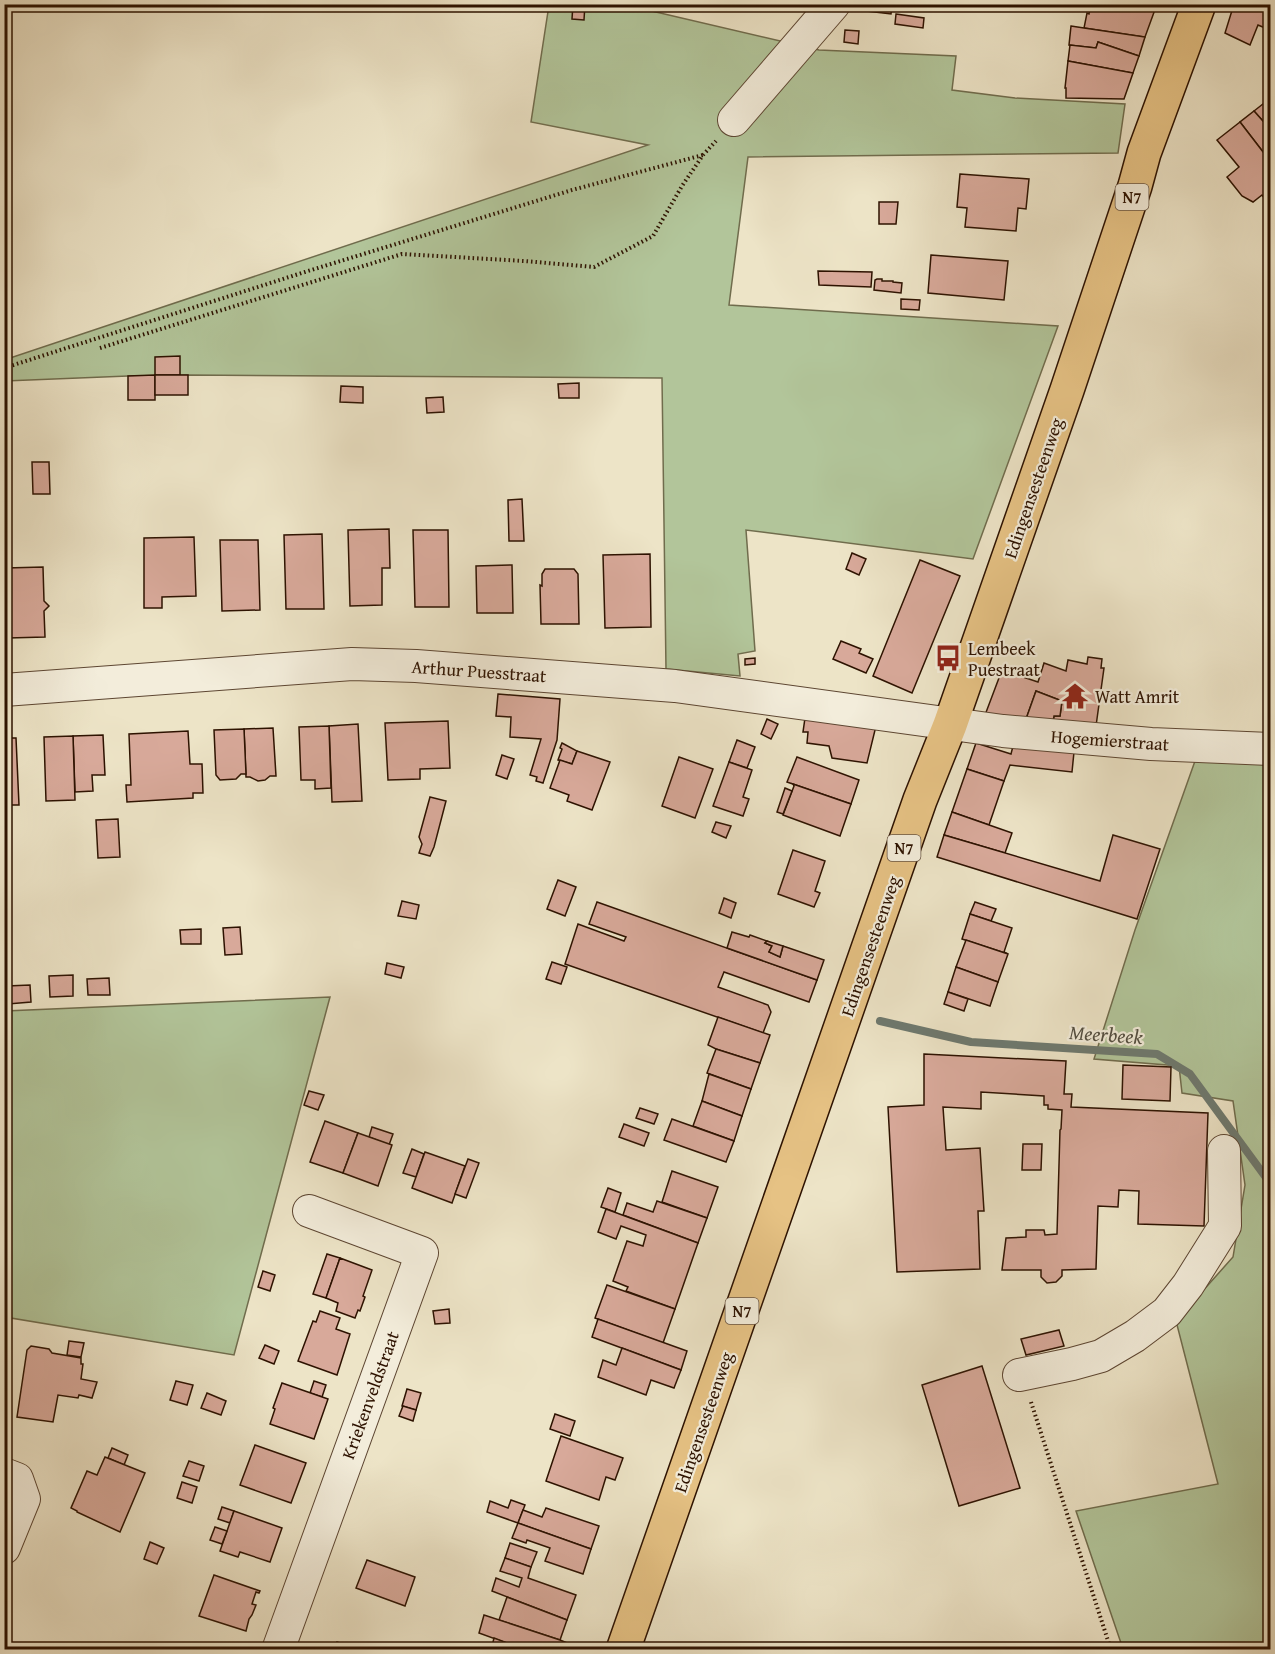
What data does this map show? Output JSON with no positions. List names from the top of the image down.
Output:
{
  "streets": {
    "main road": ["N7", "Edingensesteenweg"],
    "street": ["Arthur Puesstraat", "Hogemierstraat", "Kriekenveldstraat"]
  },
  "crossings": [
    ["Edingensesteenweg", "Arthur Puesstraat"],
    ["Edingensesteenweg", "Hogemierstraat"],
    ["Arthur Puesstraat", "Hogemierstraat"]
  ],
  "water": ["Meerbeek"],
  "places": {
    "bus stop": ["Lembeek Puestraat"],
    "temple": ["Watt Amrit"]
  }
}
